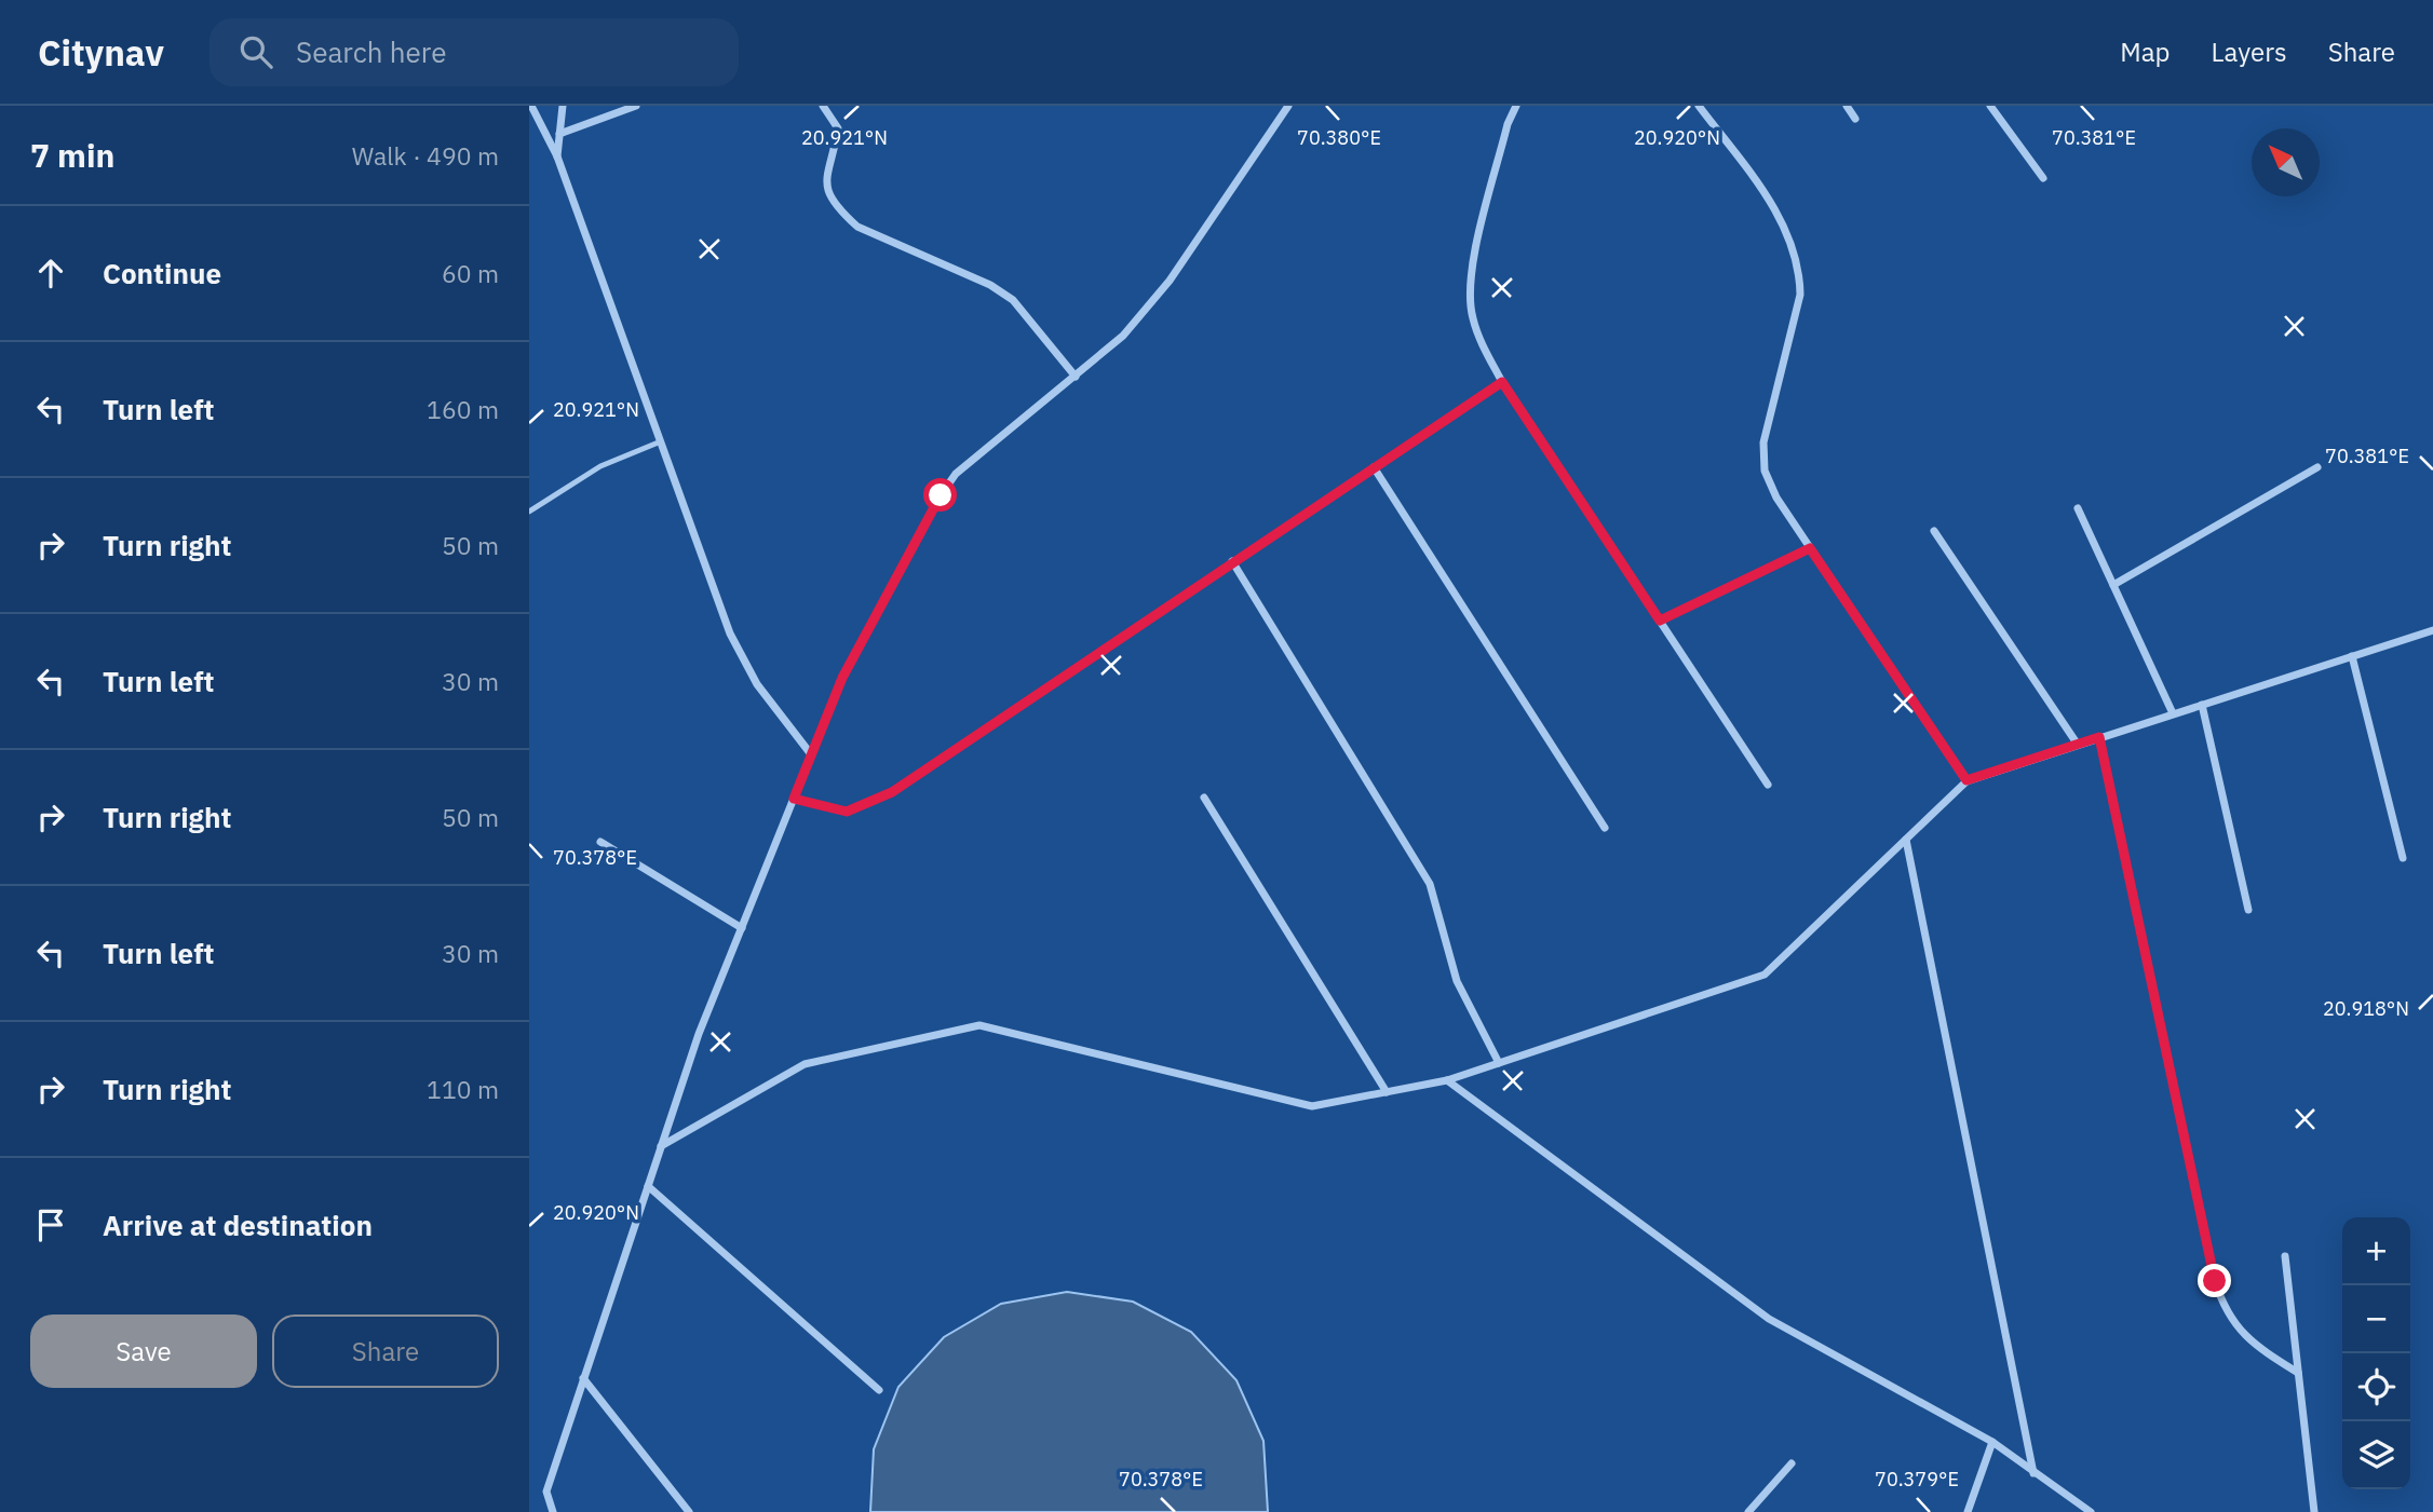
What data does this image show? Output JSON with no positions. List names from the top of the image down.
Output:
{
  "north": "top left",
  "page": {
    "header": "Citynav",
    "search": "Search here",
    "nav": ["Map", "Layers", "Share"],
    "heading": ["7 min", "Walk · 490 m"],
    "list": [
      ["Continue", "60 m"],
      ["Turn left", "160 m"],
      ["Turn right", "50 m"],
      ["Turn left", "30 m"],
      ["Turn right", "50 m"],
      ["Turn left", "30 m"],
      ["Turn right", "110 m"],
      "Arrive at destination"
    ],
    "map_buttons": ["+", "−"],
    "buttons": ["Save", "Share"]
  },
  "coordinates": [
    "20.921°N",
    "20.920°N",
    "70.381°E",
    "70.380°E",
    "70.378°E",
    "20.918°N",
    "70.379°E"
  ]
}
